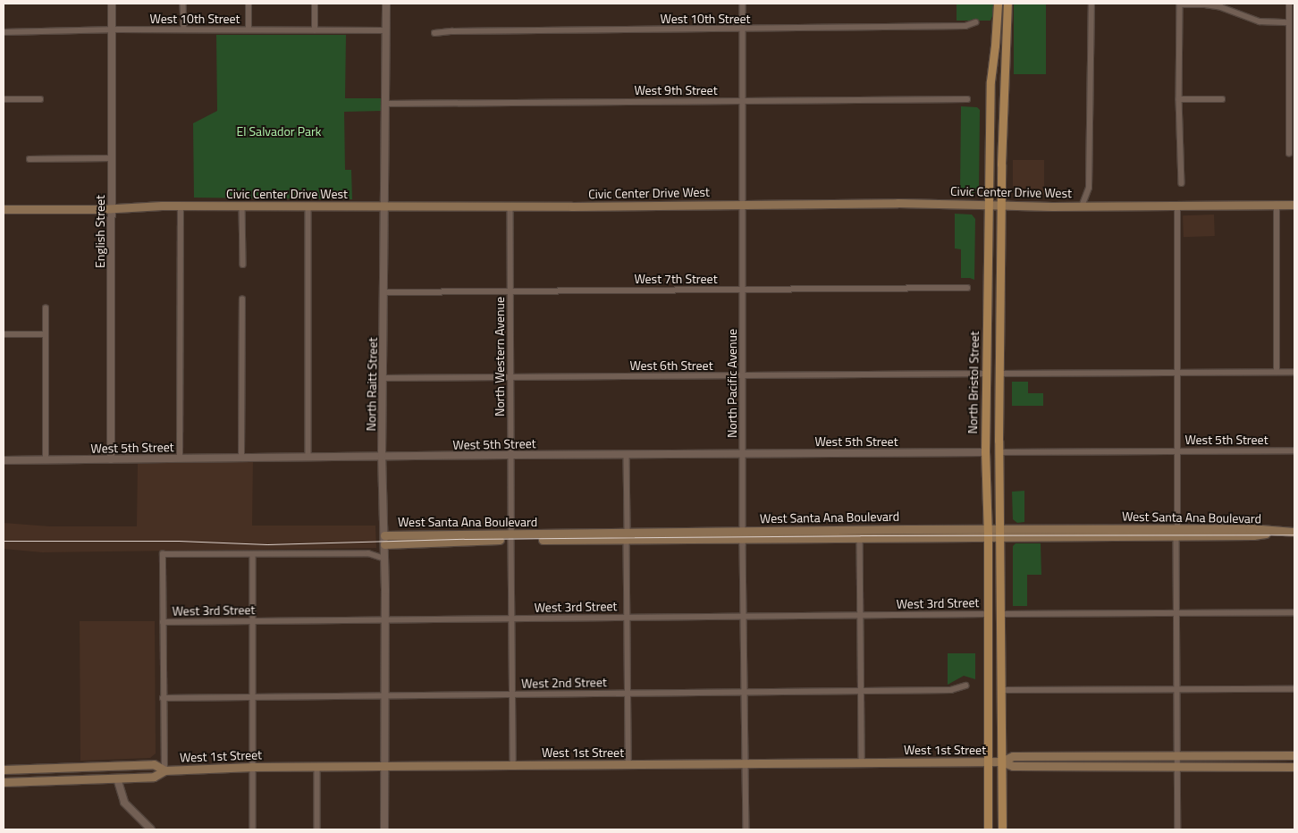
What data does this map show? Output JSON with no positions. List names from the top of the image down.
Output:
{
  "streets": {
    "main road": [
      "Civic Center Drive West",
      "North Bristol Street",
      "West Santa Ana Boulevard",
      "West 1st Street"
    ],
    "street": [
      "West 10th Street",
      "West 9th Street",
      "English Street",
      "West 7th Street",
      "North Western Avenue",
      "West 6th Street",
      "North Pacific Avenue",
      "North Raitt Street",
      "West 5th Street",
      "West 3rd Street",
      "West 2nd Street"
    ]
  },
  "crossings": [
    ["West 10th Street", "English Street"],
    ["West 10th Street", "North Pacific Avenue"],
    ["West 10th Street", "North Raitt Street"],
    ["West 9th Street", "North Pacific Avenue"],
    ["West 9th Street", "North Raitt Street"],
    ["Civic Center Drive West", "English Street"],
    ["Civic Center Drive West", "North Western Avenue"],
    ["Civic Center Drive West", "North Bristol Street"],
    ["Civic Center Drive West", "North Pacific Avenue"],
    ["Civic Center Drive West", "North Raitt Street"],
    ["English Street", "West 5th Street"],
    ["West 7th Street", "North Western Avenue"],
    ["West 7th Street", "North Pacific Avenue"],
    ["West 7th Street", "North Raitt Street"],
    ["North Western Avenue", "West 6th Street"],
    ["North Western Avenue", "West 5th Street"],
    ["North Western Avenue", "West Santa Ana Boulevard"],
    ["North Western Avenue", "West 3rd Street"],
    ["North Western Avenue", "West 2nd Street"],
    ["North Western Avenue", "West 1st Street"],
    ["West 6th Street", "North Bristol Street"],
    ["West 6th Street", "North Pacific Avenue"],
    ["West 6th Street", "North Raitt Street"],
    ["North Bristol Street", "West 5th Street"],
    ["North Bristol Street", "West Santa Ana Boulevard"],
    ["North Bristol Street", "West 3rd Street"],
    ["North Bristol Street", "West 1st Street"],
    ["North Pacific Avenue", "West 5th Street"],
    ["North Pacific Avenue", "West Santa Ana Boulevard"],
    ["North Pacific Avenue", "West 3rd Street"],
    ["North Pacific Avenue", "West 2nd Street"],
    ["North Pacific Avenue", "West 1st Street"],
    ["North Raitt Street", "West 5th Street"],
    ["North Raitt Street", "West Santa Ana Boulevard"],
    ["North Raitt Street", "West 3rd Street"],
    ["North Raitt Street", "West 2nd Street"],
    ["North Raitt Street", "West 1st Street"]
  ],
  "parks": ["El Salvador Park"]
}
